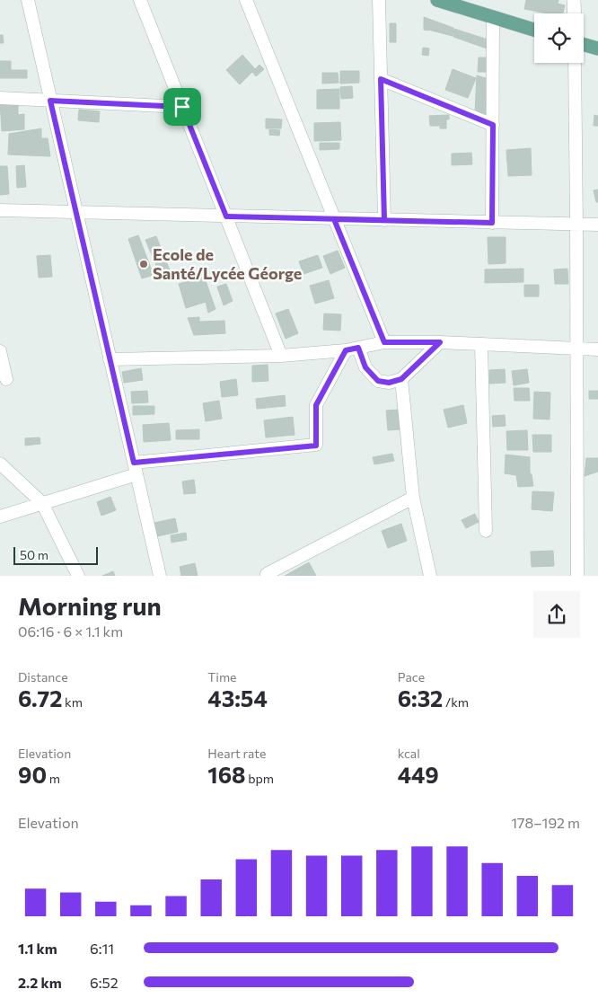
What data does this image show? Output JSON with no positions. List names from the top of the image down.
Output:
{
  "places": ["Ecole de Santé/Lycée Géorge"],
  "scale_bar": "50 m",
  "page": {
    "scale": "50 m",
    "heading": ["Morning run", "06:16 · 6 × 1.1 km"],
    "stats": [
      ["Distance", "6.72 km"],
      ["Time", "43:54"],
      ["Pace", "6:32 /km"],
      ["Elevation", "90 m"],
      ["Heart rate", "168 bpm"],
      ["kcal", "449"]
    ],
    "chart": ["Elevation", "178–192 m"],
    "list": [
      {
        "name": "1.1 km",
        "note": "6:11"
      },
      {
        "name": "2.2 km",
        "note": "6:52"
      }
    ]
  }
}
